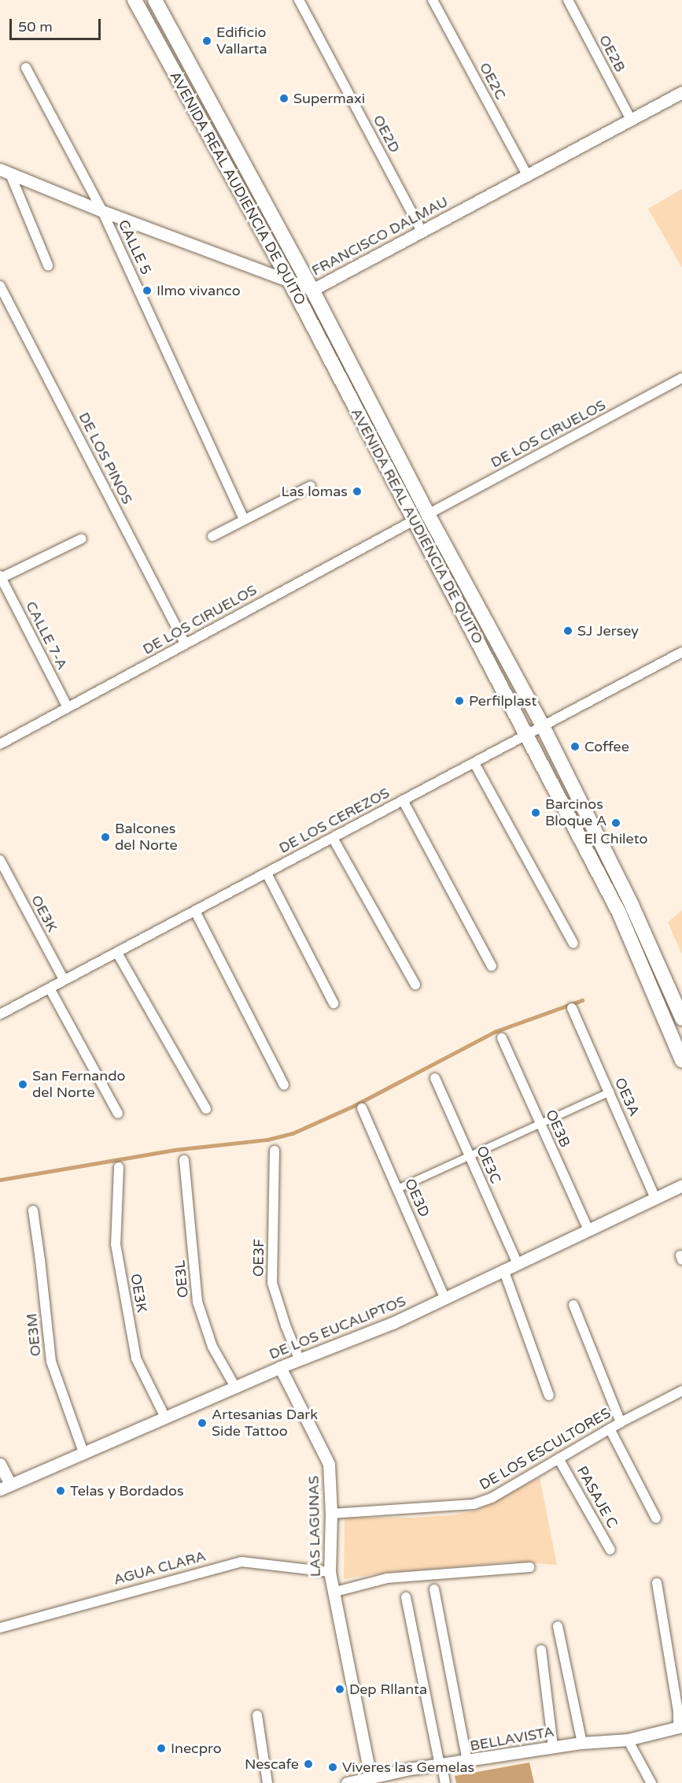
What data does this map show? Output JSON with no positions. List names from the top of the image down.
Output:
{
  "streets": {
    "main road": ["AVENIDA REAL AUDIENCIA DE QUITO"],
    "street": [
      "OE2B",
      "OE2C",
      "OE2D",
      "FRANCISCO DALMAU",
      "CALLE 5",
      "DE LOS CIRUELOS",
      "DE LOS PINOS",
      "CALLE 7-A",
      "DE LOS CEREZOS",
      "OE3K",
      "OE3A",
      "OE3B",
      "OE3C",
      "OE3D",
      "OE3F",
      "OE3L",
      "DE LOS EUCALIPTOS",
      "OE3M",
      "DE LOS ESCULTORES",
      "PASAJE C",
      "LAS LAGUNAS",
      "AGUA CLARA",
      "BELLAVISTA"
    ]
  },
  "crossings": [
    ["OE2B", "FRANCISCO DALMAU"],
    ["OE2C", "FRANCISCO DALMAU"],
    ["OE2D", "FRANCISCO DALMAU"],
    ["AVENIDA REAL AUDIENCIA DE QUITO", "FRANCISCO DALMAU"],
    ["AVENIDA REAL AUDIENCIA DE QUITO", "DE LOS CIRUELOS"],
    ["AVENIDA REAL AUDIENCIA DE QUITO", "DE LOS CEREZOS"],
    ["FRANCISCO DALMAU", "CALLE 5"],
    ["DE LOS CIRUELOS", "DE LOS PINOS"],
    ["DE LOS CIRUELOS", "CALLE 7-A"],
    ["DE LOS CEREZOS", "OE3K"],
    ["OE3K", "DE LOS EUCALIPTOS"],
    ["OE3A", "DE LOS EUCALIPTOS"],
    ["OE3B", "DE LOS EUCALIPTOS"],
    ["OE3C", "DE LOS EUCALIPTOS"],
    ["OE3D", "DE LOS EUCALIPTOS"],
    ["OE3F", "DE LOS EUCALIPTOS"],
    ["OE3L", "DE LOS EUCALIPTOS"],
    ["DE LOS EUCALIPTOS", "OE3M"],
    ["DE LOS EUCALIPTOS", "LAS LAGUNAS"],
    ["DE LOS ESCULTORES", "PASAJE C"],
    ["DE LOS ESCULTORES", "LAS LAGUNAS"],
    ["LAS LAGUNAS", "AGUA CLARA"],
    ["LAS LAGUNAS", "BELLAVISTA"]
  ],
  "places": [
    "Edificio Vallarta",
    "Supermaxi",
    "Ilmo vivanco",
    "Las lomas",
    "SJ Jersey",
    "Perfilplast",
    "Coffee",
    "Barcinos Bloque A",
    "El Chileto",
    "Balcones del Norte",
    "San Fernando del Norte",
    "Artesanias Dark Side Tattoo",
    "Telas y Bordados",
    "Dep Rllanta",
    "Inecpro",
    "Nescafe",
    "Viveres las Gemelas"
  ],
  "scale_bar": "50 m"
}
